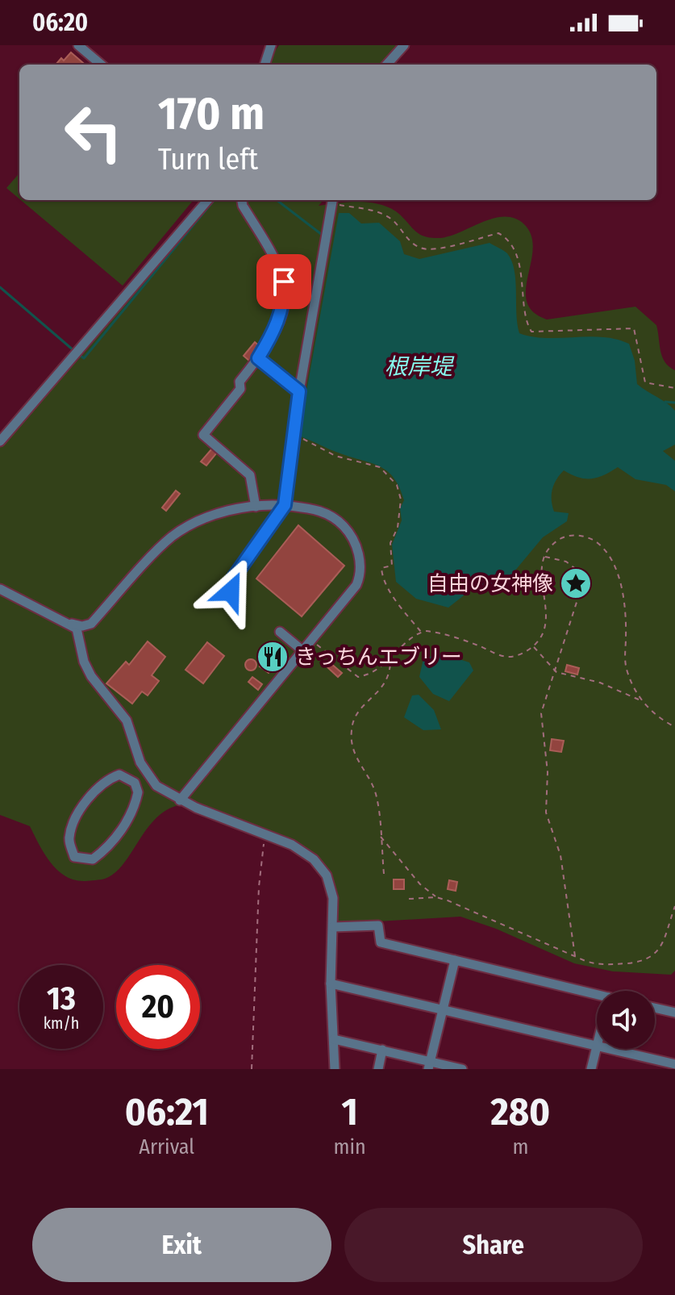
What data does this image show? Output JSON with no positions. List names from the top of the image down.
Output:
{
  "water": ["根岸堤"],
  "places": {
    "place": ["自由の女神像"],
    "restaurant": ["きっちんエブリー"]
  },
  "page": {
    "status": "06:20",
    "turn": ["170 m", "Turn left"],
    "speed": "13 km/h",
    "limit": "20",
    "eta": [
      "06:21",
      "Arrival",
      "1",
      "min",
      "280",
      "m"
    ],
    "buttons": ["Exit", "Share"]
  }
}
